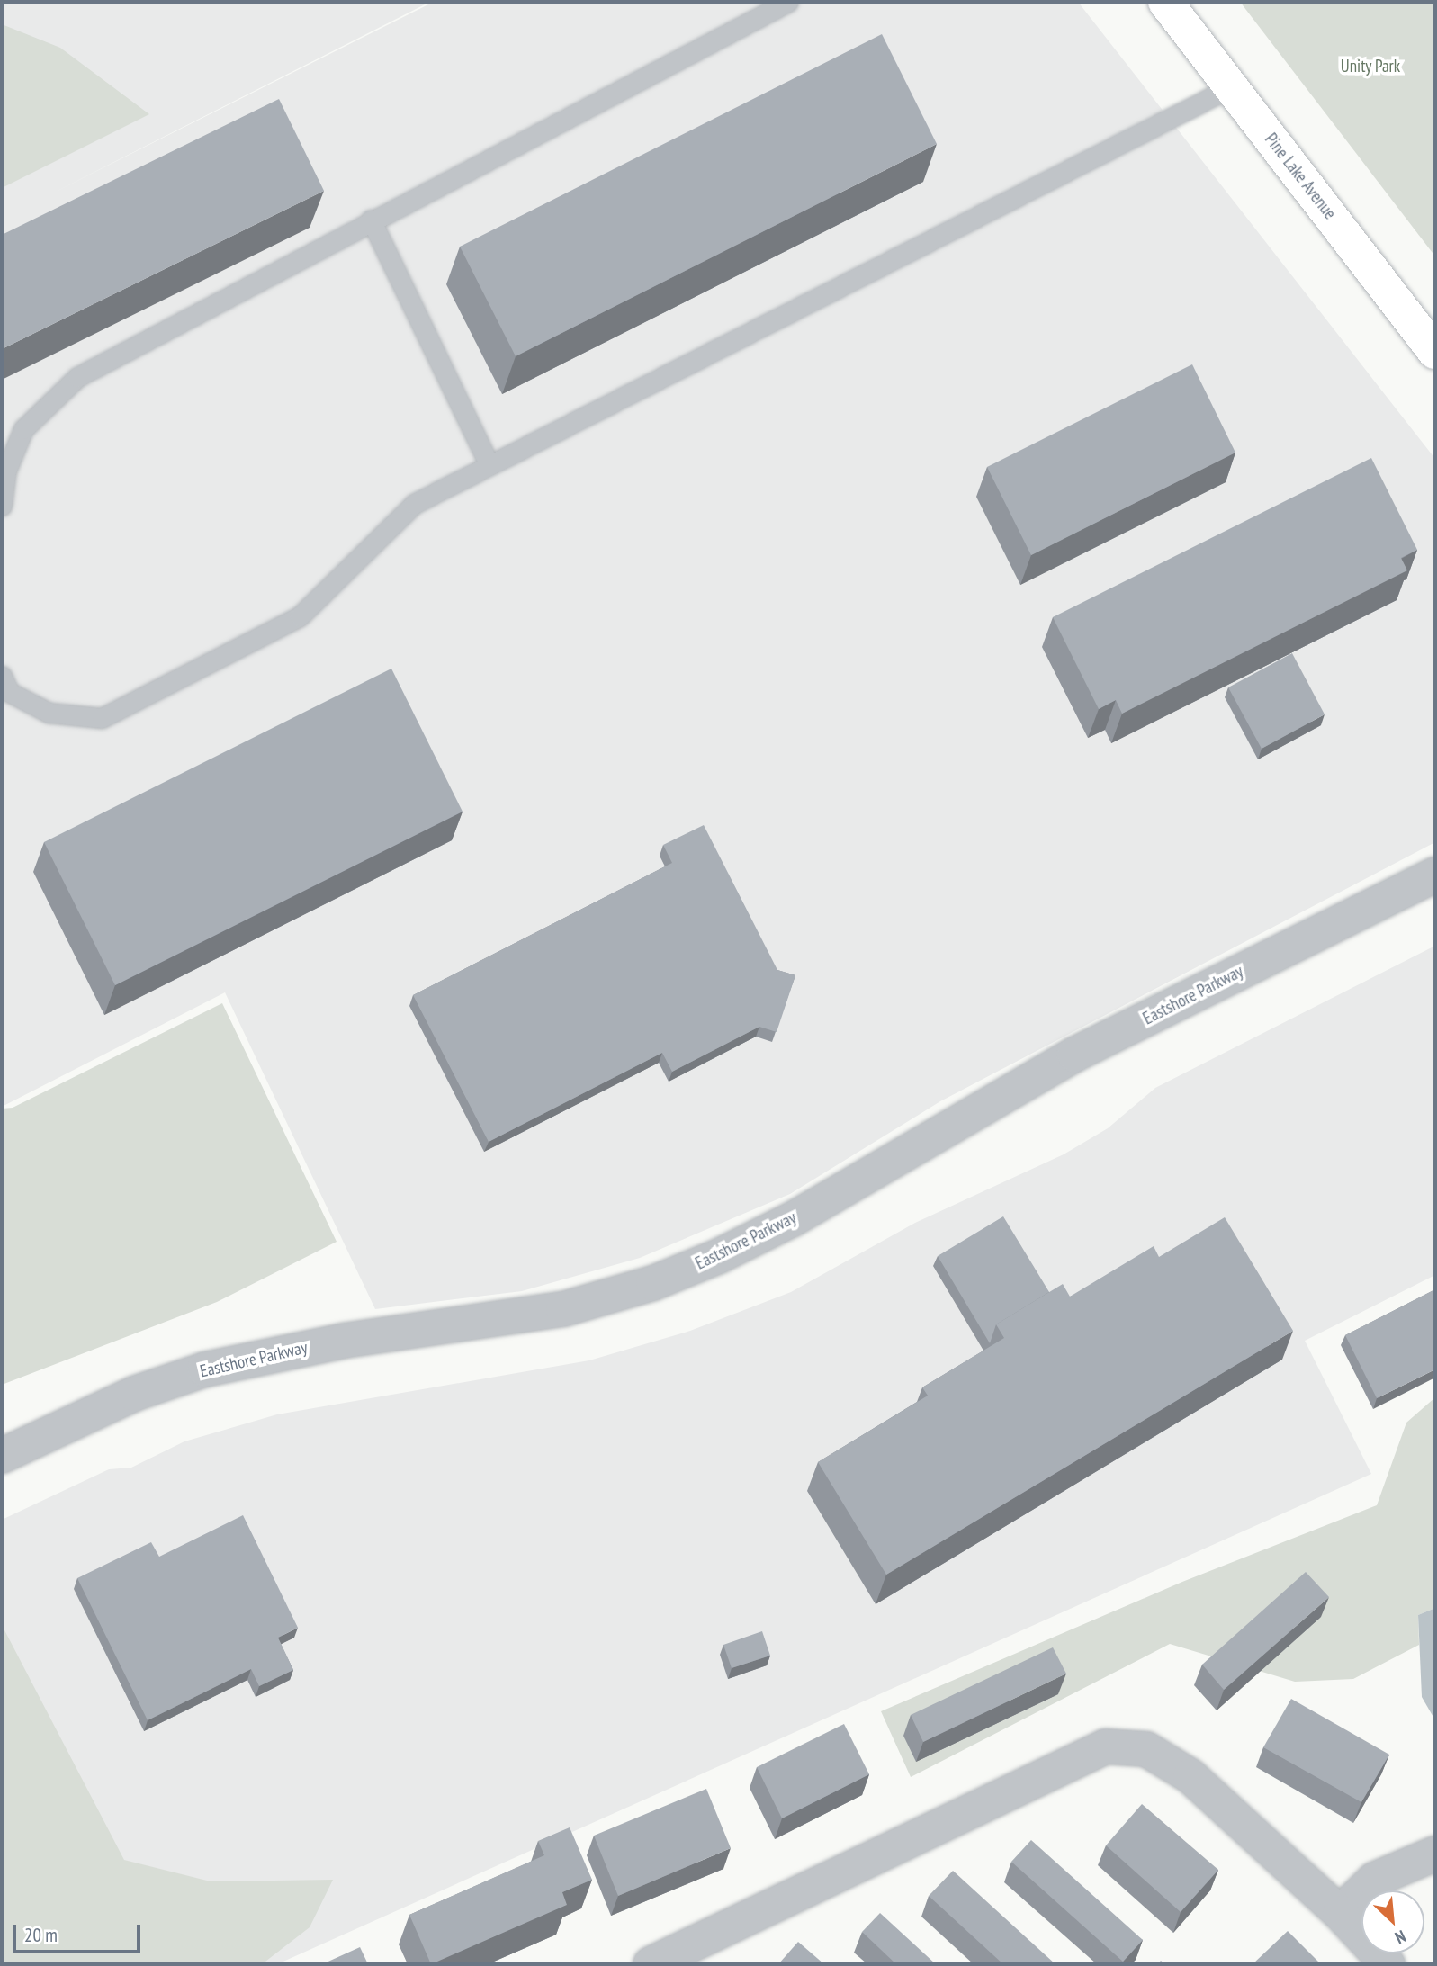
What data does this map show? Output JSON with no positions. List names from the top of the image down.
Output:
{
  "streets": {
    "main road": ["Pine Lake Avenue"],
    "street": ["Eastshore Parkway"]
  },
  "parks": ["Unity Park"],
  "scale_bar": "20 m",
  "north": "bottom right"
}
